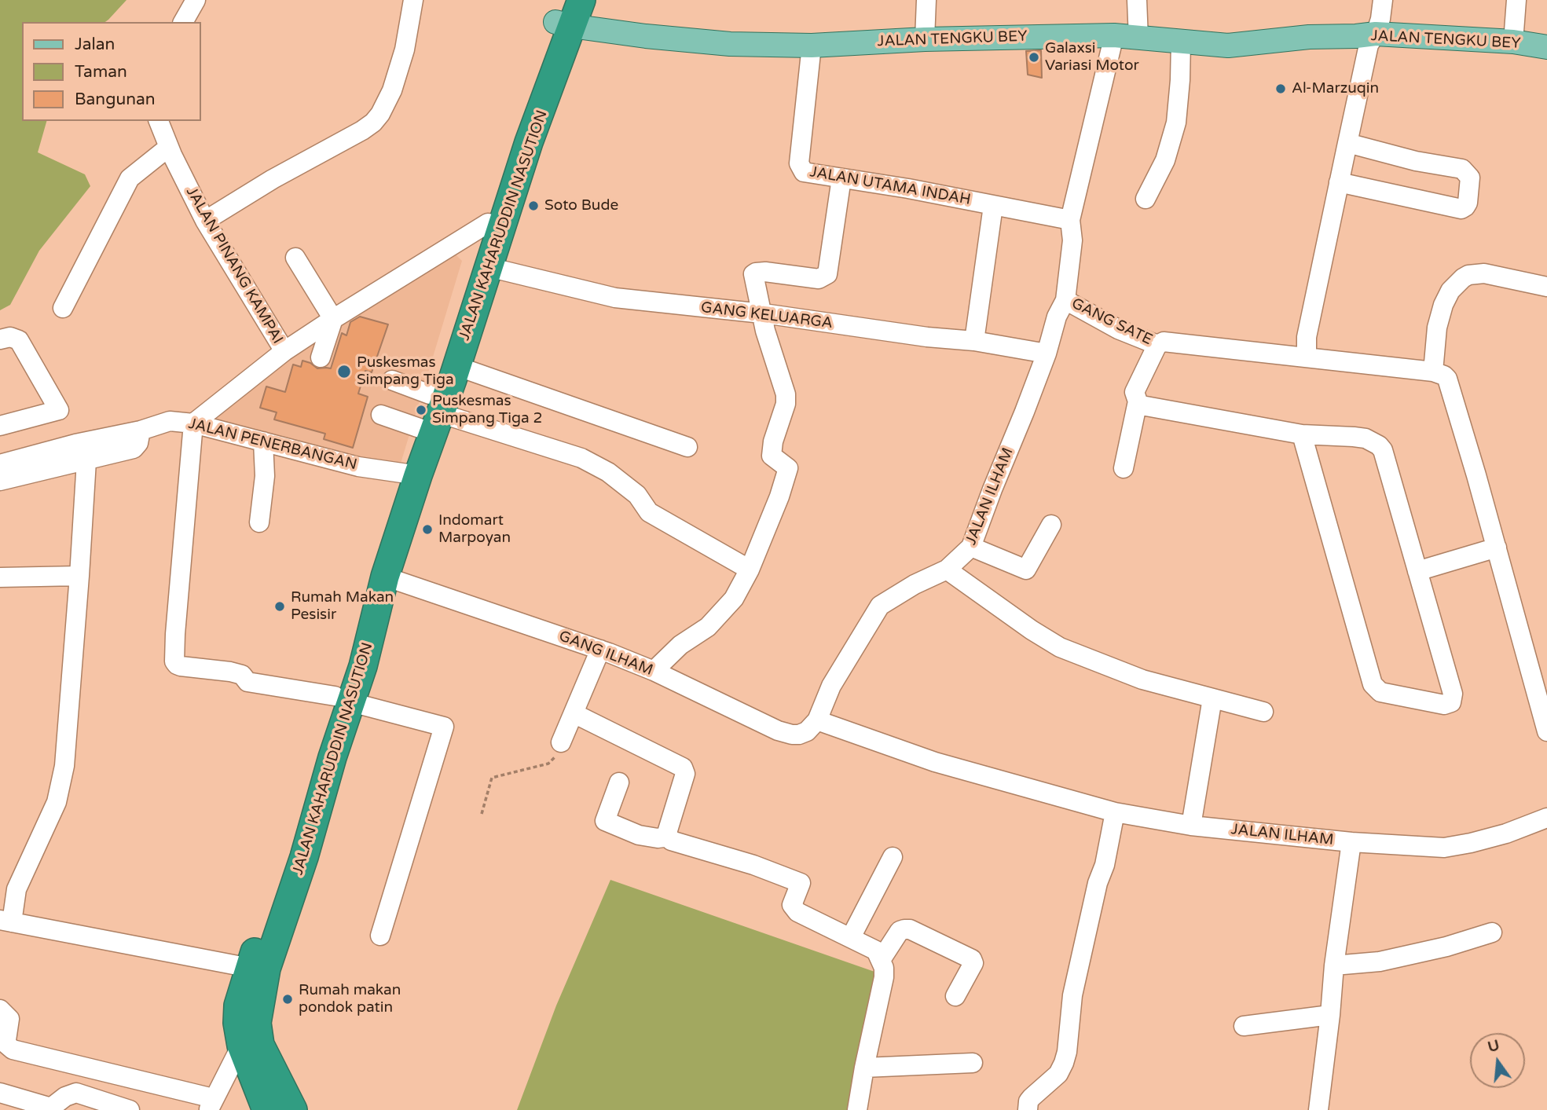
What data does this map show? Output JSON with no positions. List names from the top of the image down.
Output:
{
  "streets": {
    "highway": ["JALAN KAHARUDDIN NASUTION"],
    "main road": ["JALAN TENGKU BEY"],
    "street": [
      "JALAN UTAMA INDAH",
      "JALAN PINANG KAMPAI",
      "GANG KELUARGA",
      "GANG SATE",
      "JALAN PENERBANGAN",
      "JALAN ILHAM",
      "GANG ILHAM"
    ]
  },
  "crossings": [
    ["JALAN TENGKU BEY", "JALAN UTAMA INDAH"],
    ["JALAN TENGKU BEY", "JALAN KAHARUDDIN NASUTION"],
    ["JALAN TENGKU BEY", "JALAN ILHAM"],
    ["JALAN UTAMA INDAH", "JALAN ILHAM"],
    ["JALAN KAHARUDDIN NASUTION", "GANG KELUARGA"],
    ["JALAN KAHARUDDIN NASUTION", "JALAN PENERBANGAN"],
    ["JALAN KAHARUDDIN NASUTION", "GANG ILHAM"],
    ["GANG KELUARGA", "JALAN ILHAM"],
    ["GANG SATE", "JALAN ILHAM"],
    ["JALAN ILHAM", "GANG ILHAM"]
  ],
  "places": [
    "Galaxsi Variasi Motor",
    "Al-Marzuqin",
    "Soto Bude",
    "Puskesmas Simpang Tiga",
    "Puskesmas Simpang Tiga 2",
    "Indomart Marpoyan",
    "Rumah Makan Pesisir",
    "Rumah makan pondok patin"
  ],
  "legend": ["Jalan", "Taman", "Bangunan"],
  "north": "top"
}
